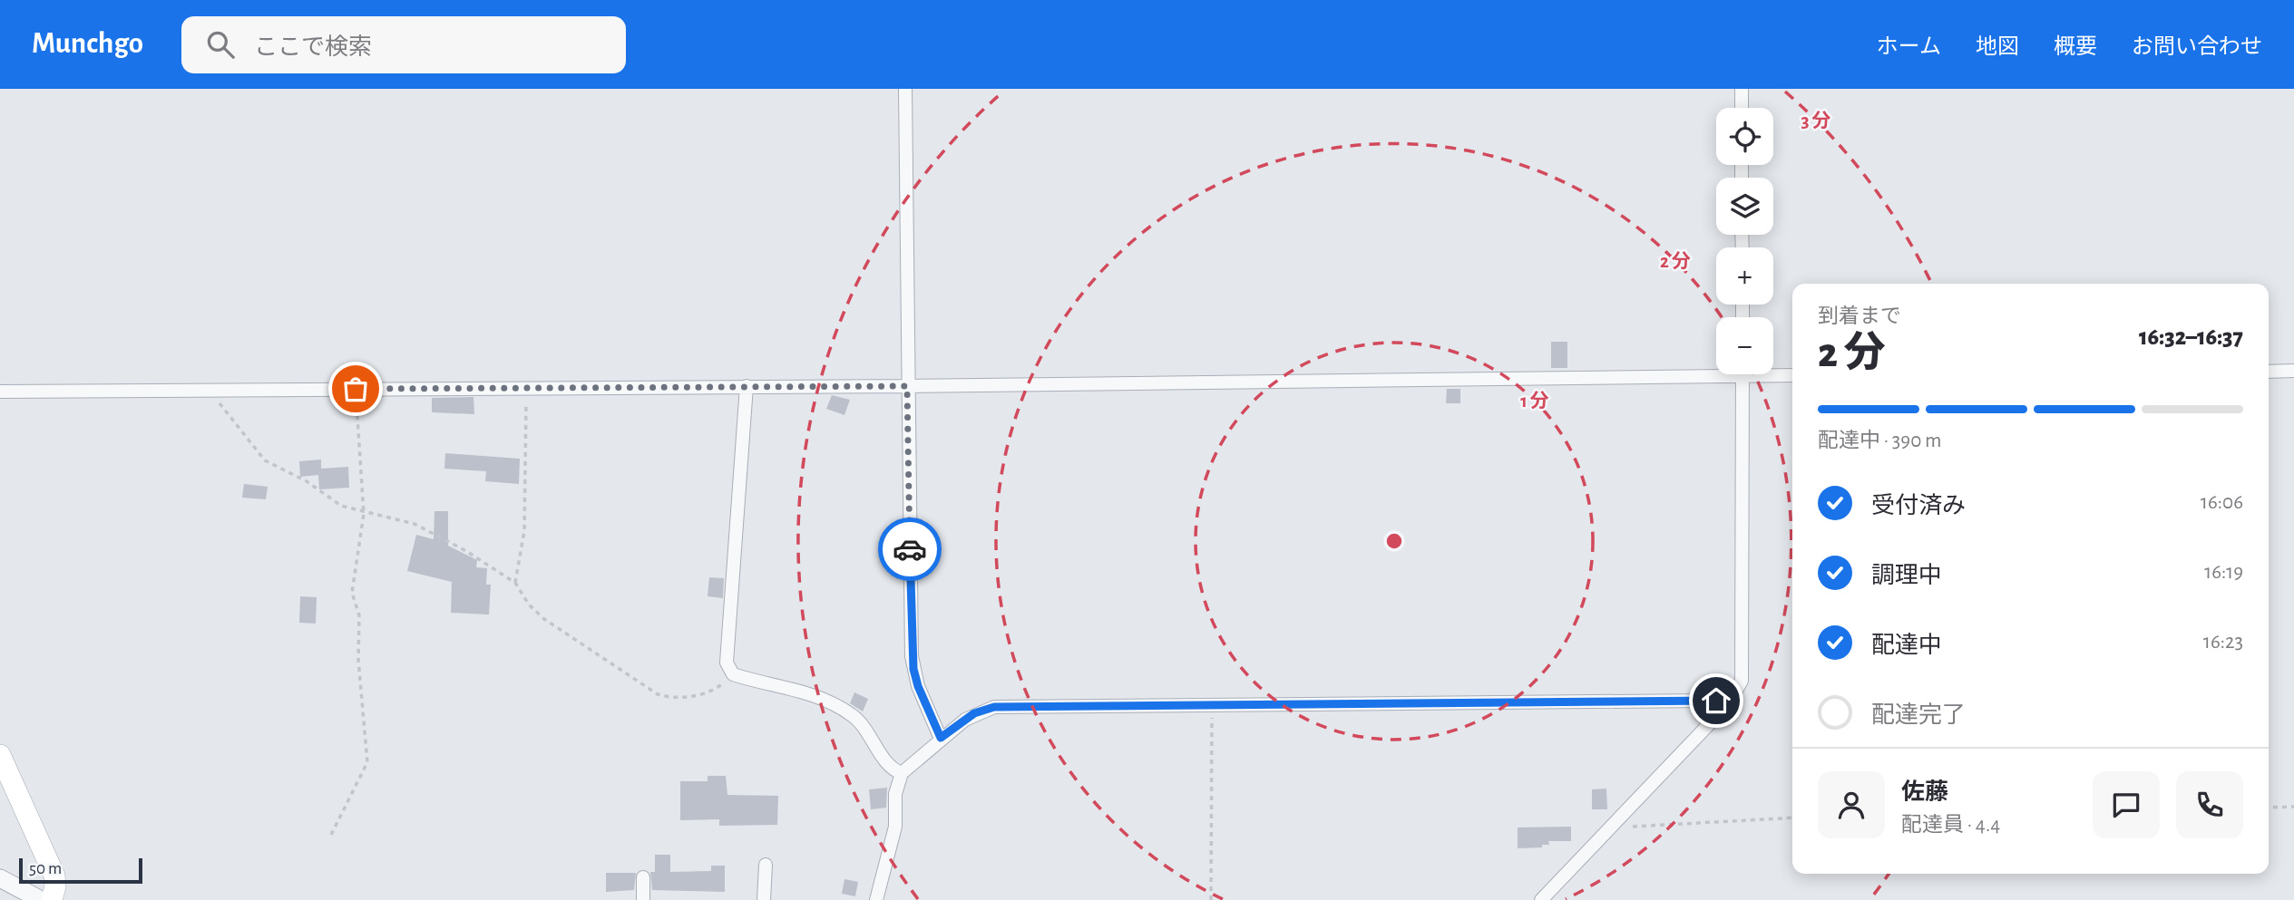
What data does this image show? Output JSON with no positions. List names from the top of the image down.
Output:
{
  "scale_bar": "50 m",
  "page": {
    "header": "Munchgo",
    "search": "ここで検索",
    "nav": [
      "ホーム",
      "地図",
      "概要",
      "お問い合わせ"
    ],
    "map_buttons": ["+", "−"],
    "heading": ["2 分", "到着まで", "16:32–16:37"],
    "panel": ["佐藤", "配達員 · 4.4"],
    "bar": "配達中 · 390 m",
    "list": [
      ["受付済み", "16:06"],
      ["調理中", "16:19"],
      ["配達中", "16:23"],
      "配達完了"
    ],
    "scale": "50 m"
  },
  "rings": ["3 分", "2 分", "1 分"]
}
